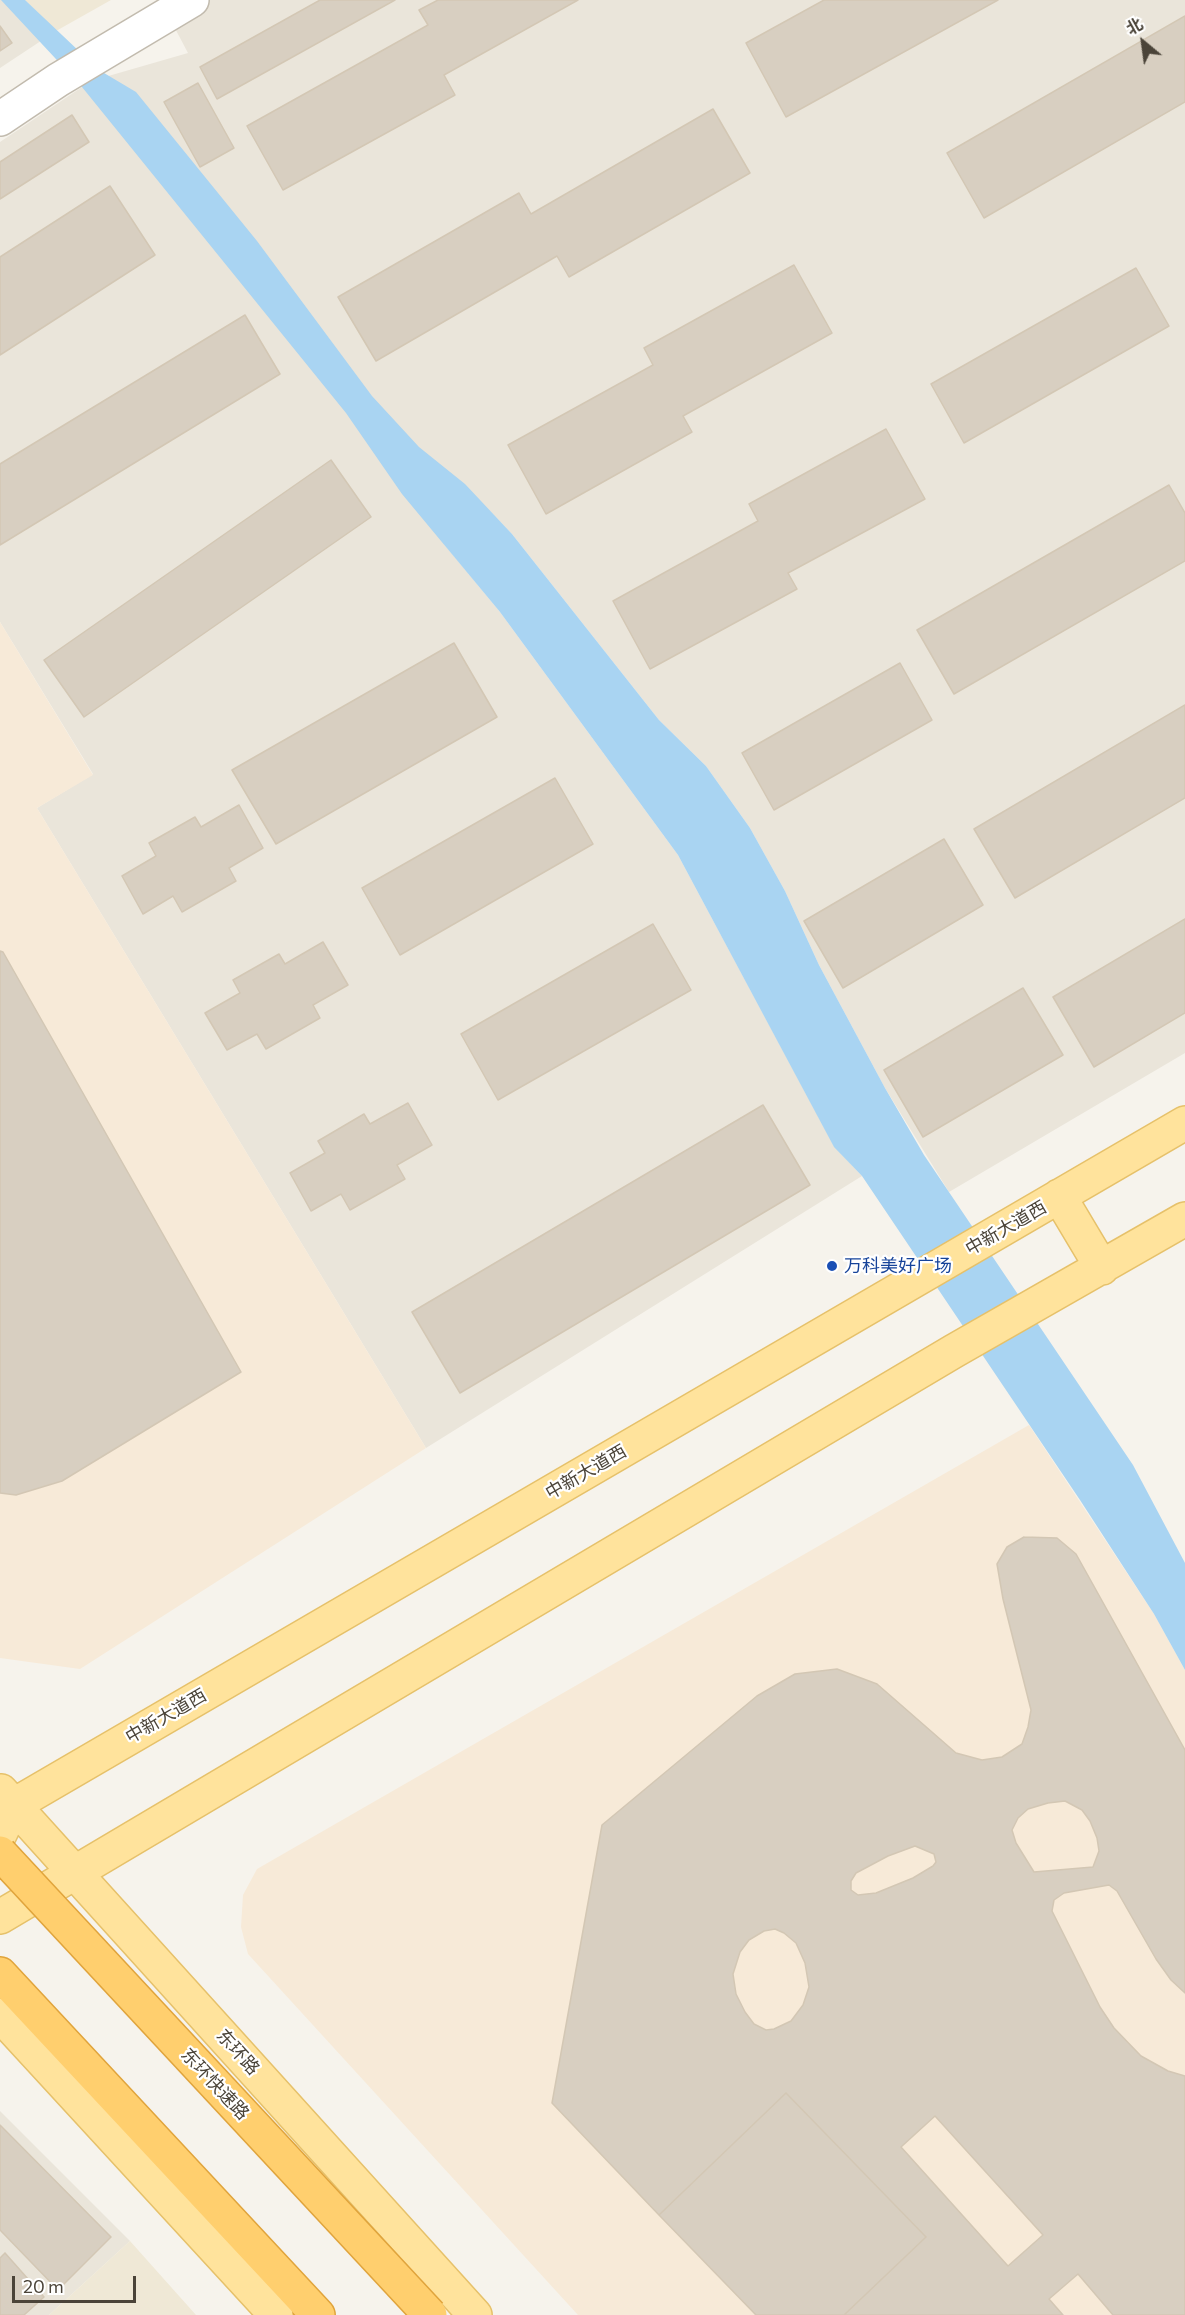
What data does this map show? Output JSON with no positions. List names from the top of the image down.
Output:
{
  "streets": {
    "highway": ["东环快速路"],
    "main road": ["中新大道西", "东环路"]
  },
  "crossings": [
    ["中新大道西", "东环路"]
  ],
  "places": ["万科美好广场"],
  "scale_bar": "20 m",
  "north": "top left"
}
